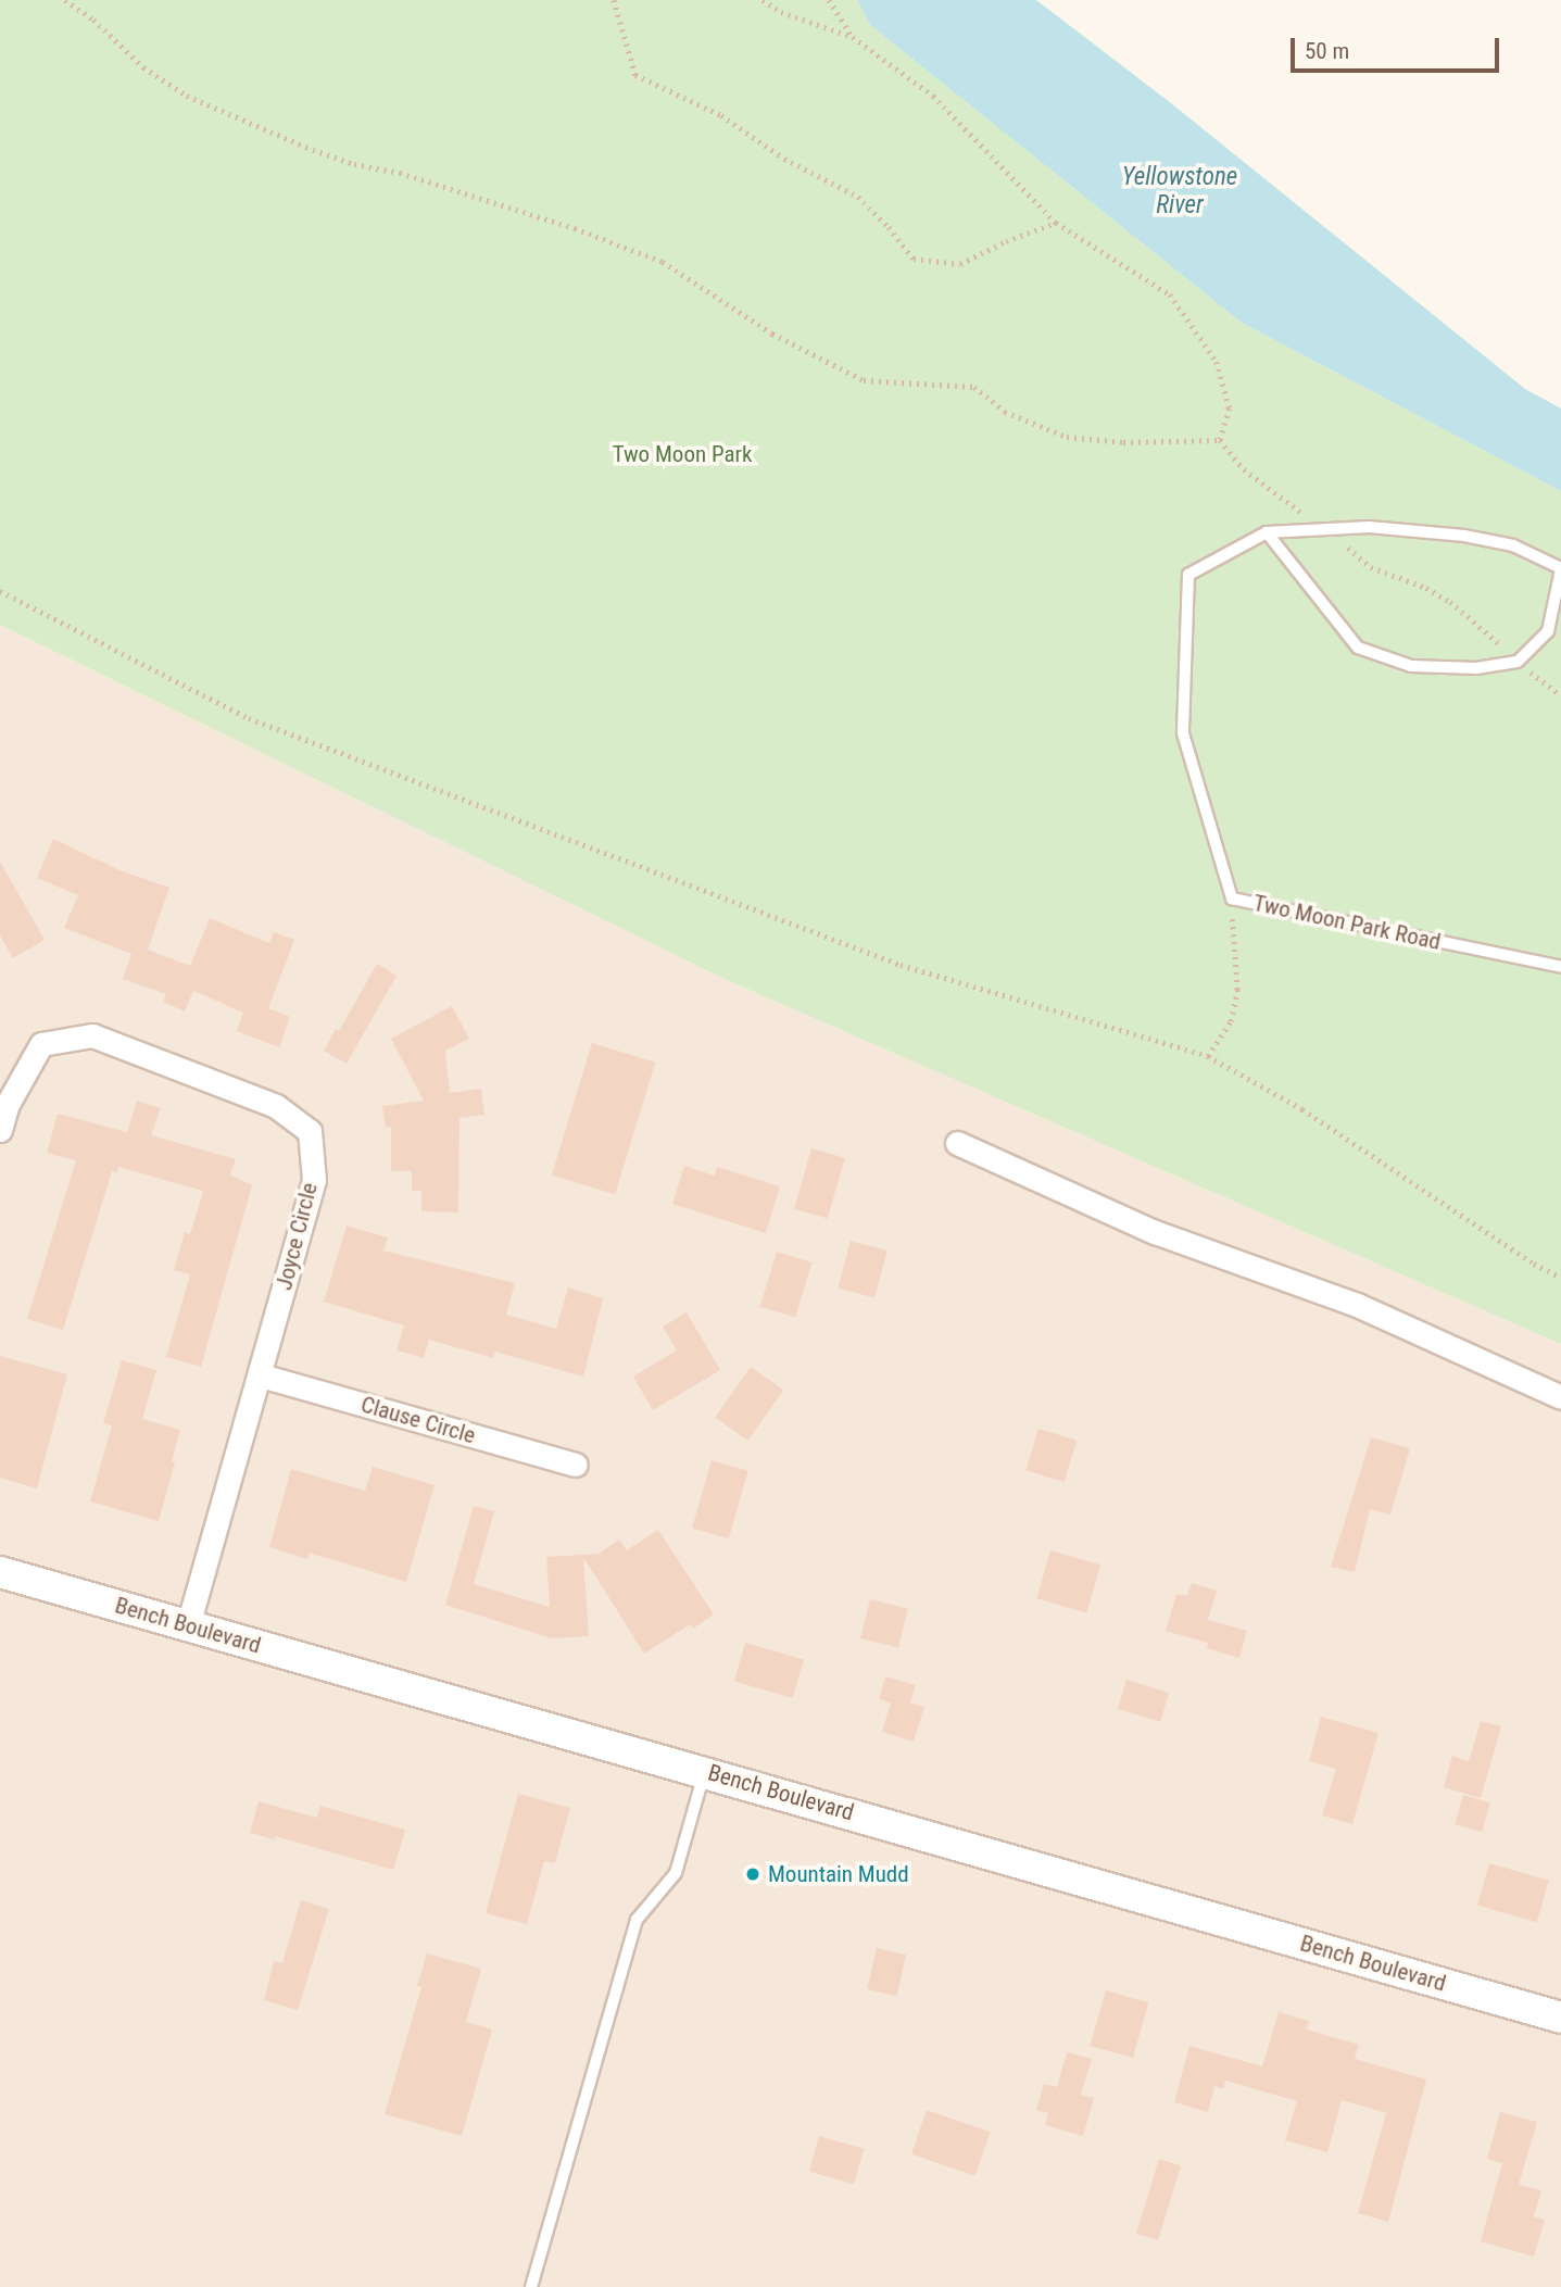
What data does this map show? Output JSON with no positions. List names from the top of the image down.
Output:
{
  "streets": {
    "main road": ["Bench Boulevard"],
    "street": ["Joyce Circle", "Clause Circle"],
    "lane": ["Two Moon Park Road"]
  },
  "crossings": [
    ["Joyce Circle", "Clause Circle"],
    ["Joyce Circle", "Bench Boulevard"]
  ],
  "water": ["Yellowstone River"],
  "parks": ["Two Moon Park"],
  "places": ["Mountain Mudd"],
  "scale_bar": "50 m"
}
